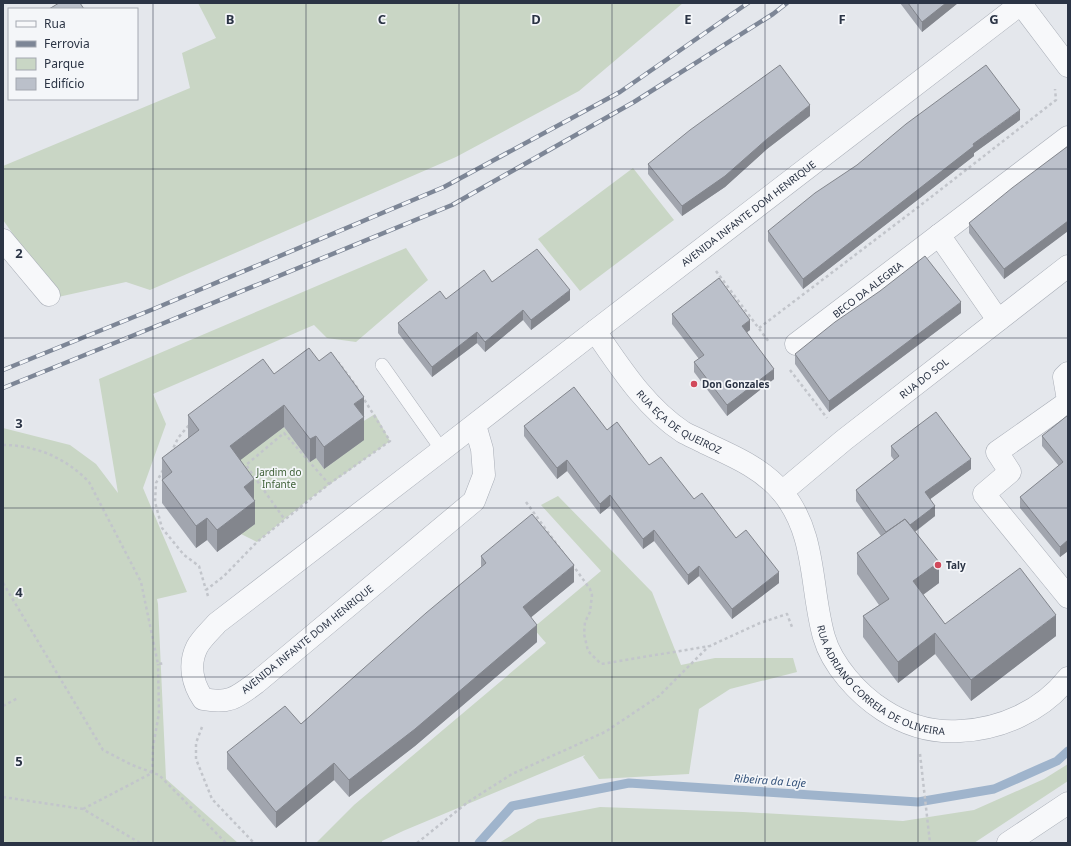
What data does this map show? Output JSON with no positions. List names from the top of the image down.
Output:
{
  "streets": {
    "street": [
      "AVENIDA INFANTE DOM HENRIQUE",
      "BECO DA ALEGRIA",
      "RUA DO SOL",
      "RUA EÇA DE QUEIROZ",
      "RUA ADRIANO CORREIA DE OLIVEIRA"
    ]
  },
  "crossings": [
    ["AVENIDA INFANTE DOM HENRIQUE", "RUA EÇA DE QUEIROZ"],
    ["RUA DO SOL", "RUA EÇA DE QUEIROZ"],
    ["RUA DO SOL", "RUA ADRIANO CORREIA DE OLIVEIRA"],
    ["RUA EÇA DE QUEIROZ", "RUA ADRIANO CORREIA DE OLIVEIRA"]
  ],
  "water": ["Ribeira da Laje"],
  "parks": ["Jardim do Infante"],
  "places": ["Don Gonzales", "Taly"],
  "legend": [
    "Rua",
    "Ferrovia",
    "Parque",
    "Edifício"
  ],
  "grid": {
    "columns": [
      "B",
      "C",
      "D",
      "E",
      "F",
      "G"
    ],
    "rows": [
      "2",
      "3",
      "4",
      "5"
    ]
  }
}
